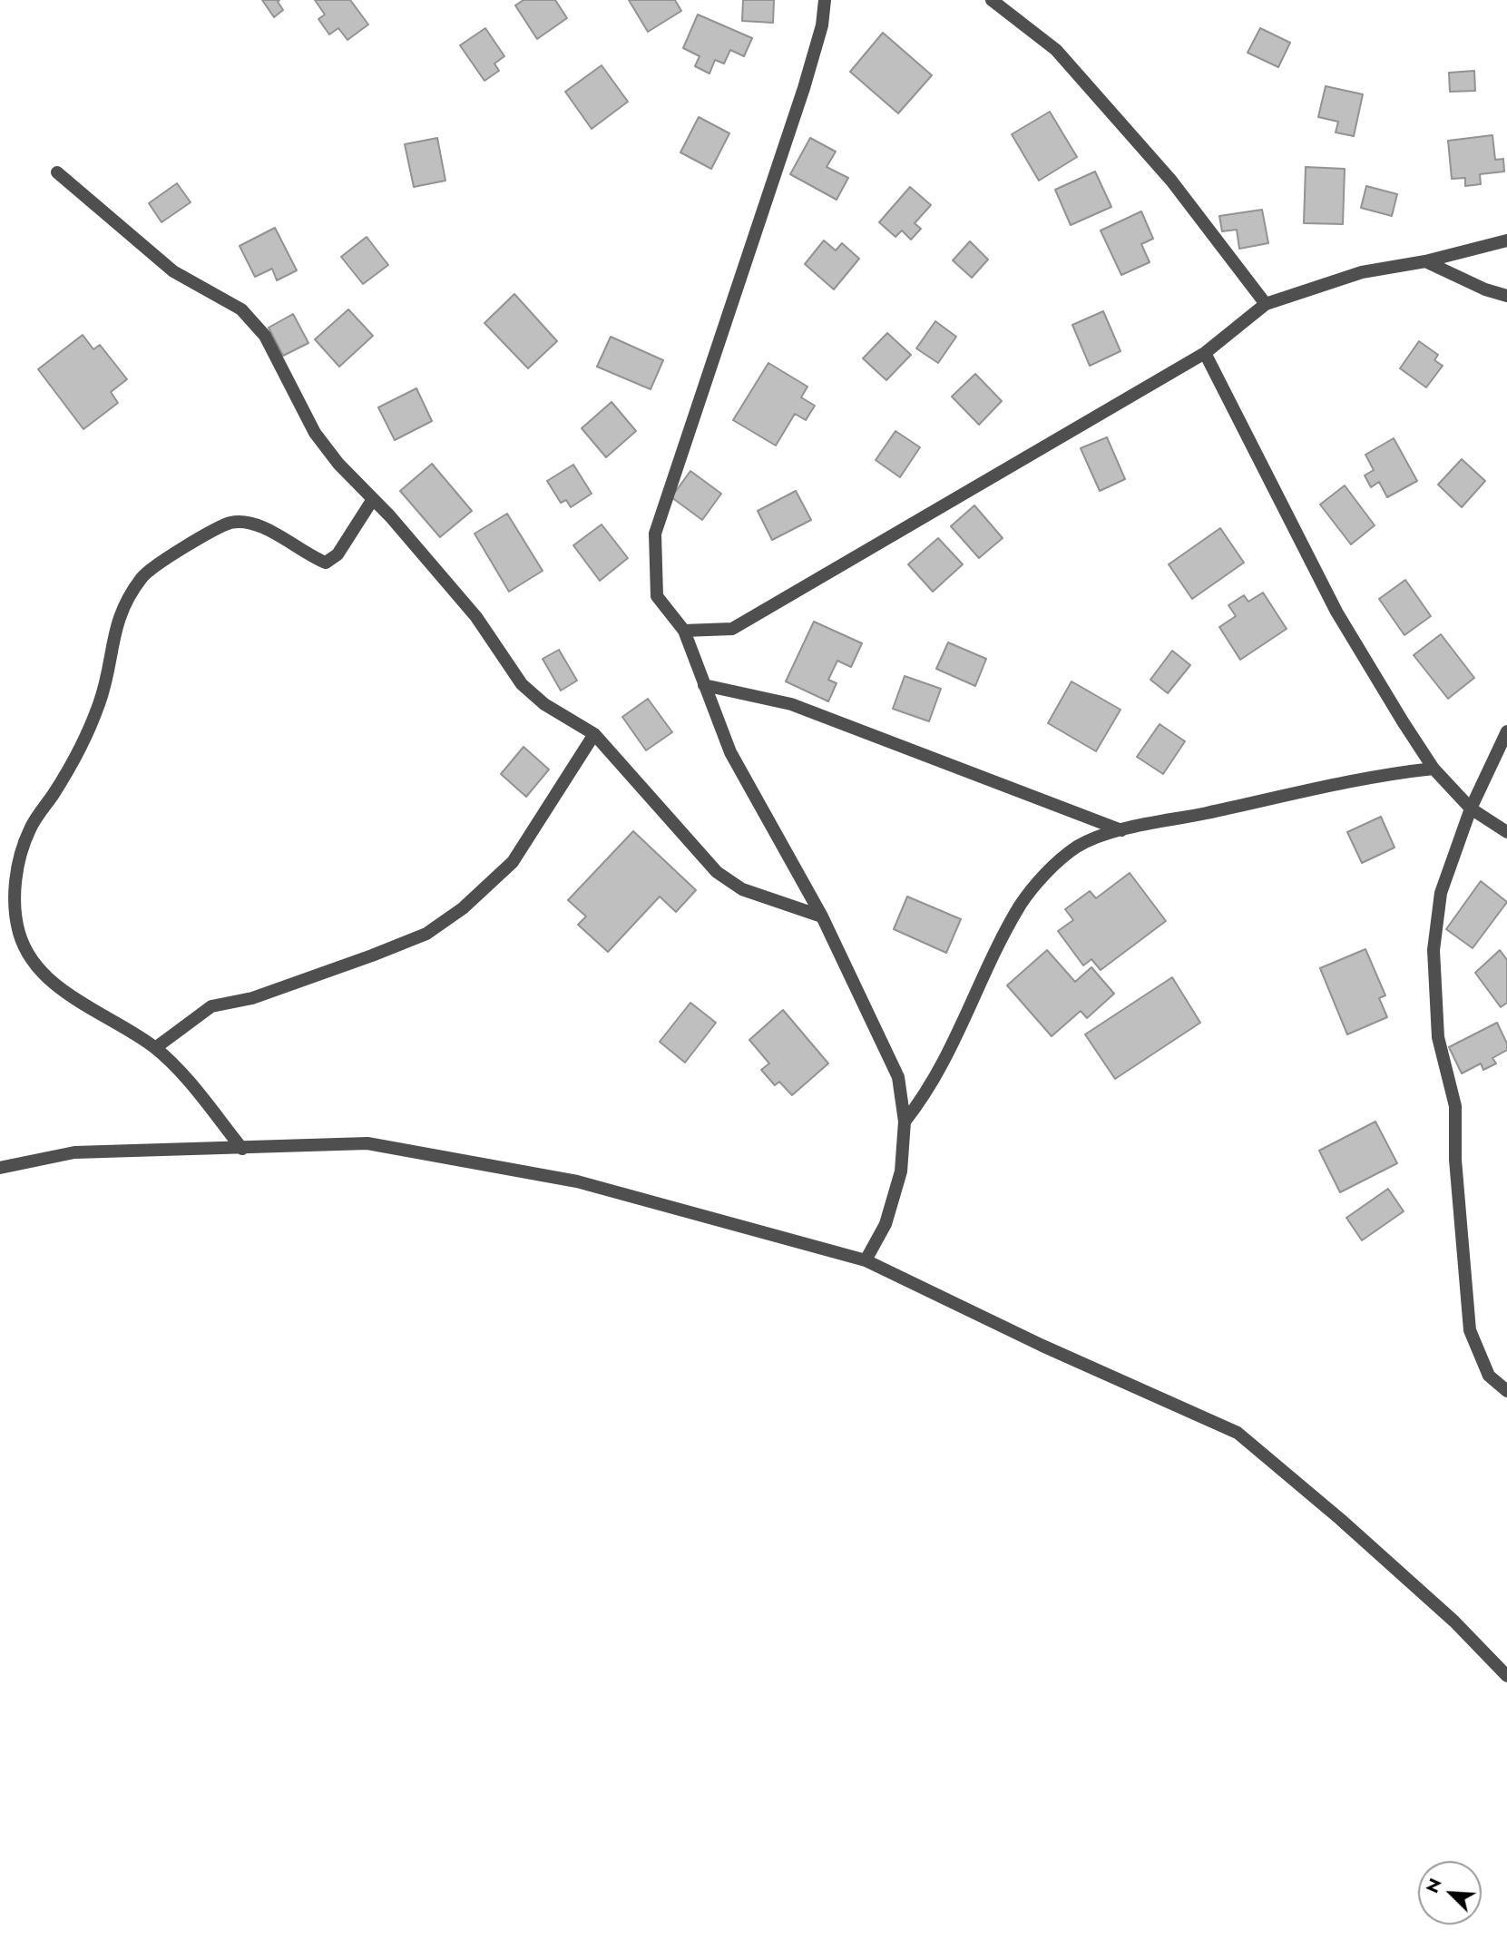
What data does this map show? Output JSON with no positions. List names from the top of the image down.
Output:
{
  "north": "top left"
}
